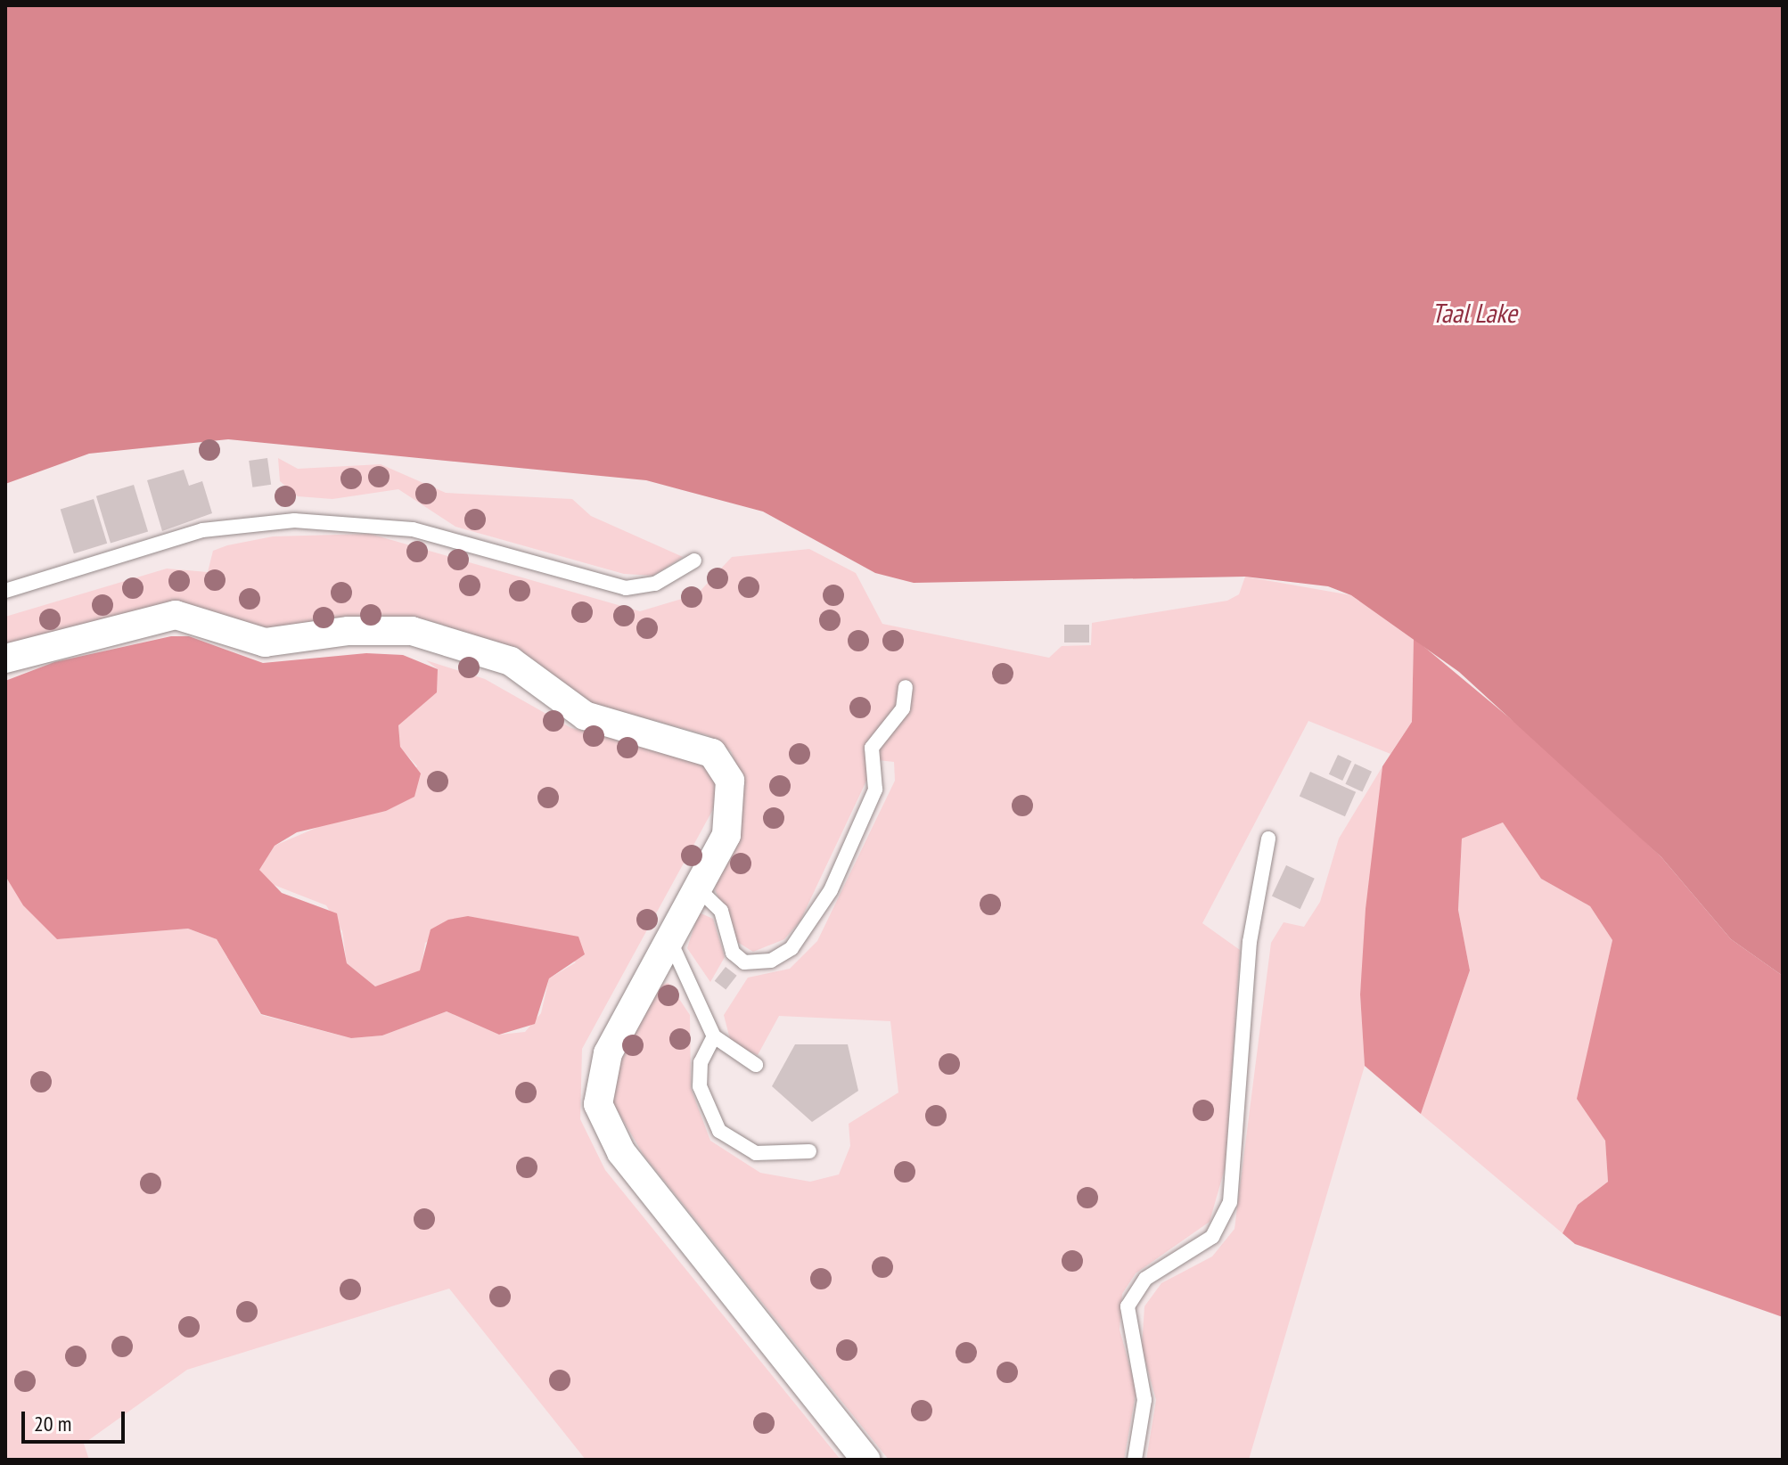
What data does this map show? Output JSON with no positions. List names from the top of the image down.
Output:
{
  "water": ["Taal Lake"],
  "scale_bar": "20 m"
}
